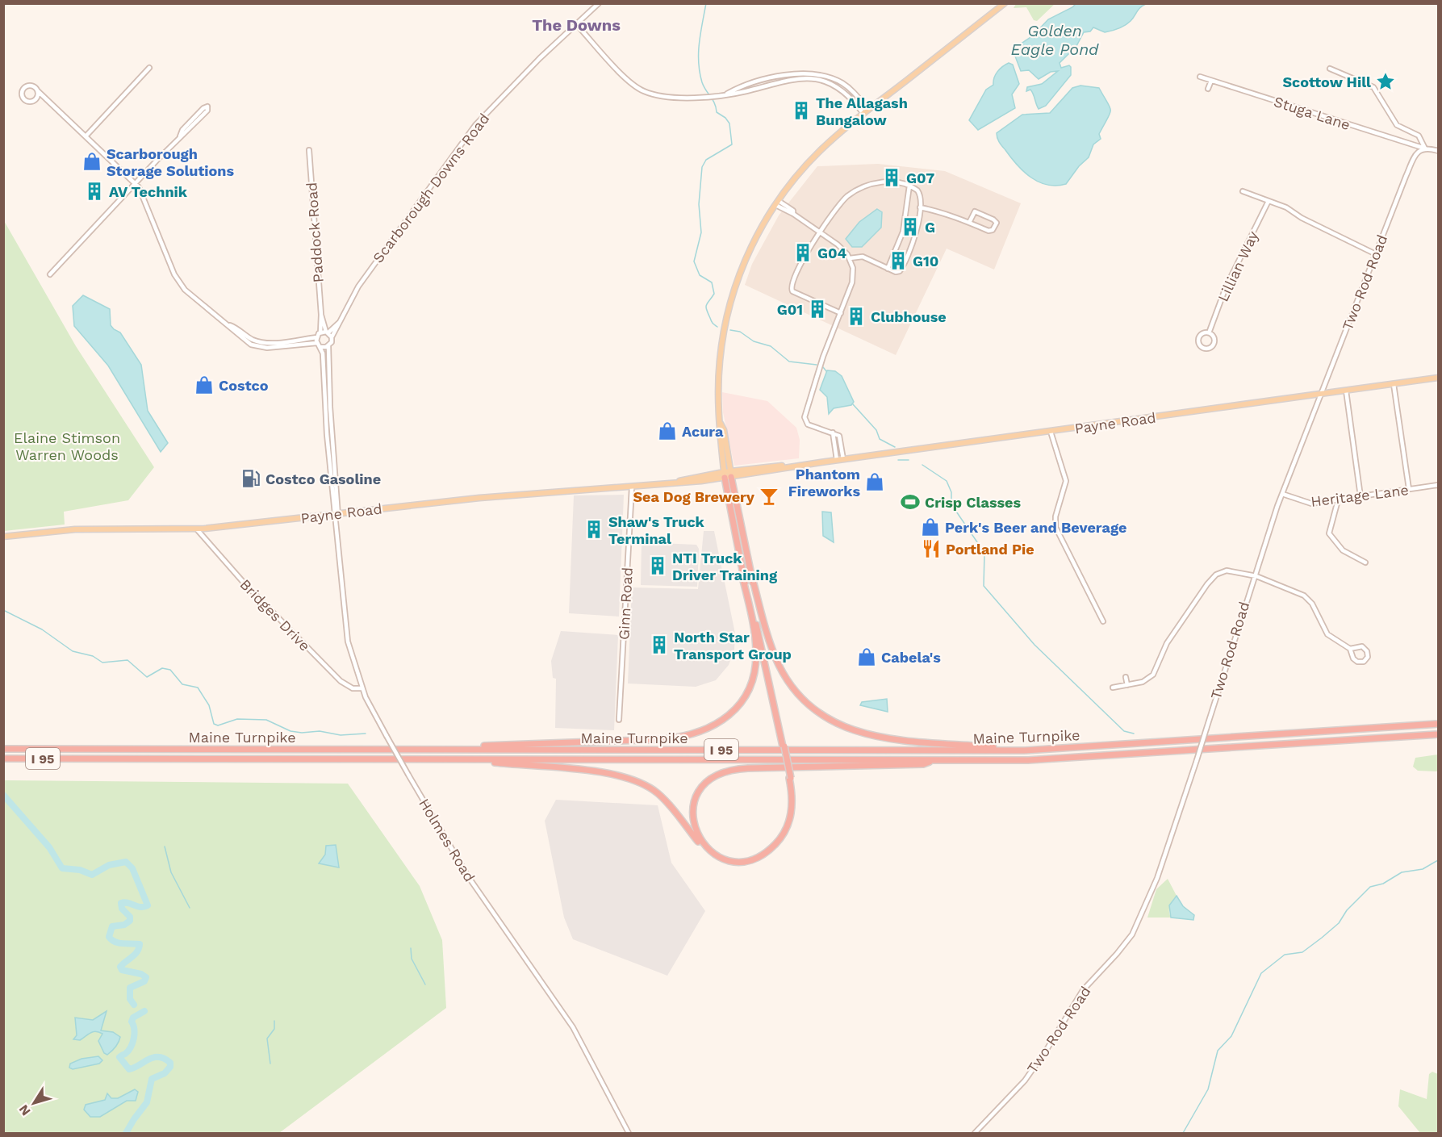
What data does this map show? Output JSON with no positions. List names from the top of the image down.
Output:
{
  "streets": {
    "highway": ["Maine Turnpike", "I 95"],
    "main road": ["Payne Road"],
    "street": [
      "Stuga Lane",
      "Scarborough Downs Road",
      "Paddock Road",
      "Lillian Way",
      "Two Rod Road",
      "Heritage Lane",
      "Ginn Road",
      "Bridges Drive",
      "Holmes Road"
    ]
  },
  "crossings": [
    ["Stuga Lane", "Two Rod Road"],
    ["Scarborough Downs Road", "Paddock Road"],
    ["Two Rod Road", "Payne Road"],
    ["Two Rod Road", "Heritage Lane"],
    ["Payne Road", "Ginn Road"],
    ["Payne Road", "Bridges Drive"],
    ["Payne Road", "Holmes Road"],
    ["Bridges Drive", "Holmes Road"]
  ],
  "districts": ["The Downs"],
  "water": ["Golden Eagle Pond"],
  "parks": ["Elaine Stimson Warren Woods"],
  "places": {
    "place": ["Scottow Hill"],
    "building": [
      "The Allagash Bungalow",
      "G07",
      "AV Technik",
      "G",
      "G04",
      "G10",
      "G01",
      "Clubhouse",
      "Shaw's Truck Terminal",
      "NTI Truck Driver Training",
      "North Star Transport Group"
    ],
    "shop": [
      "Scarborough Storage Solutions",
      "Costco",
      "Acura",
      "Phantom Fireworks",
      "Perk's Beer and Beverage",
      "Cabela's"
    ],
    "fuel station": ["Costco Gasoline"],
    "bar": ["Sea Dog Brewery"],
    "sports": ["Crisp Classes"],
    "restaurant": ["Portland Pie"]
  },
  "north": "bottom left"
}
